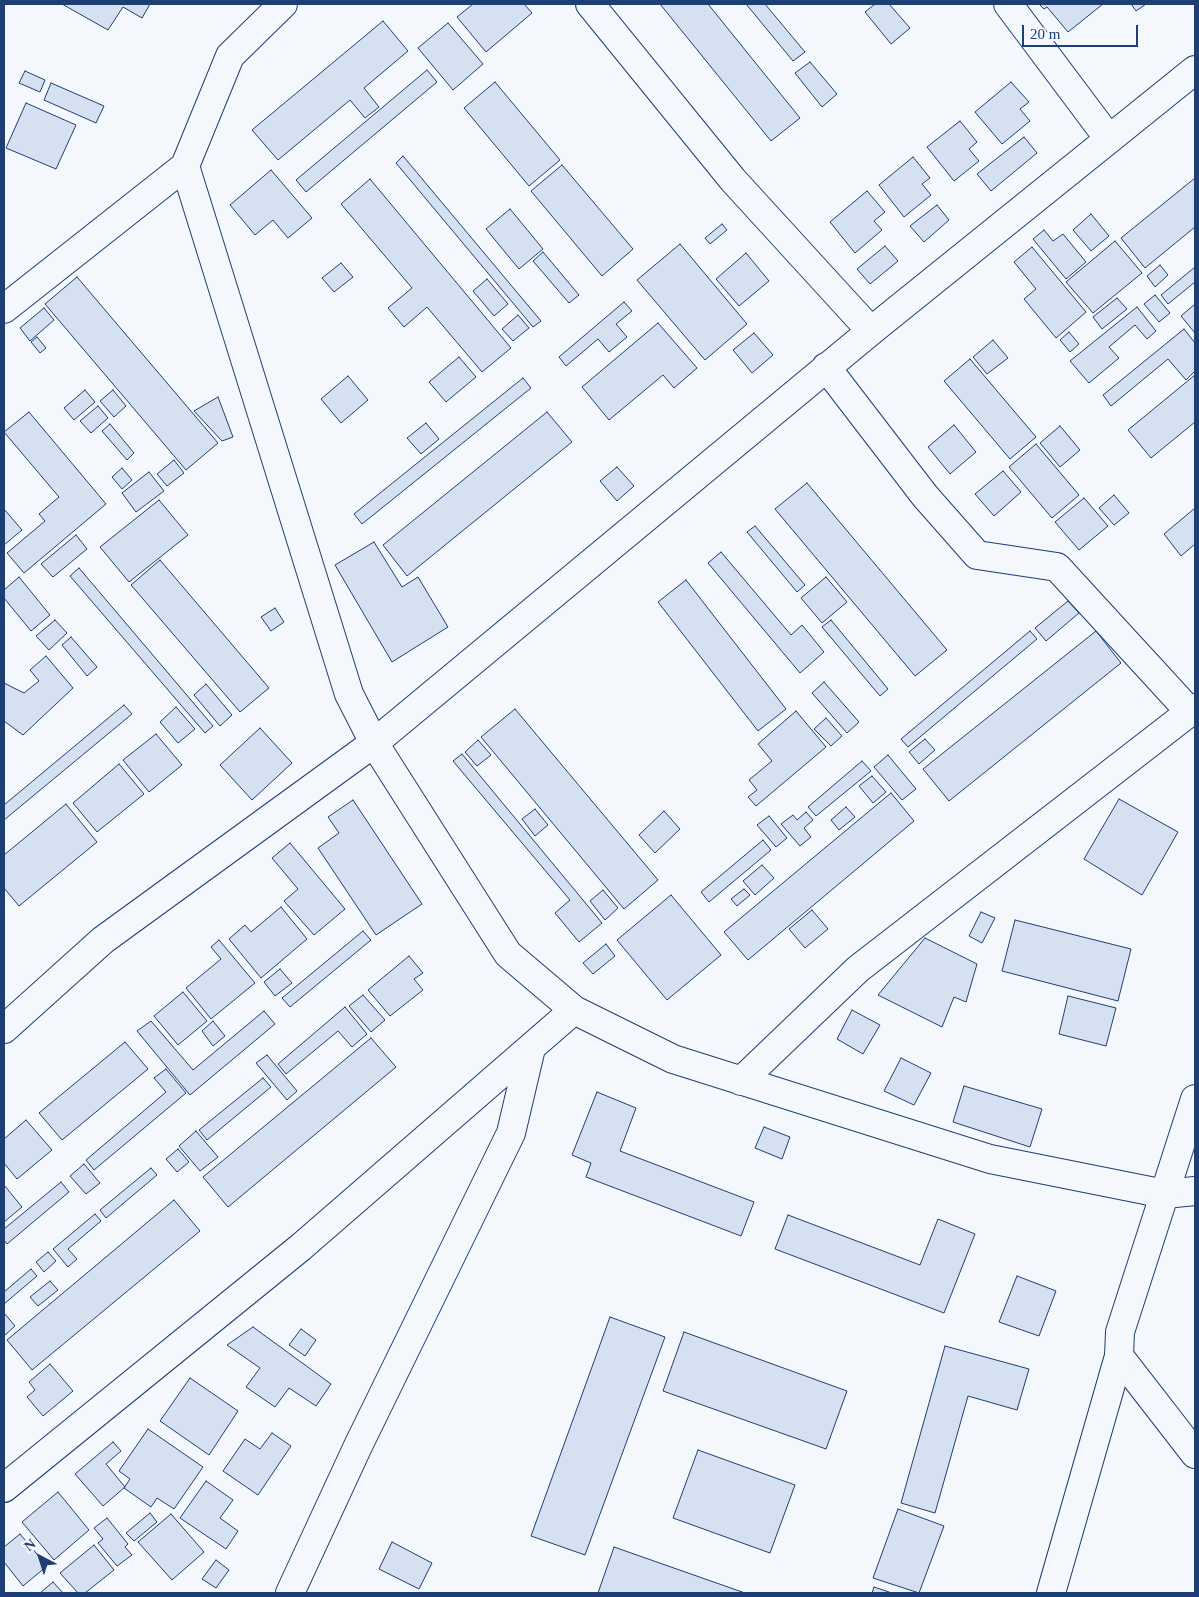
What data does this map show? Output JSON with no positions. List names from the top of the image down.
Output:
{
  "scale_bar": "20 m",
  "north": "top left"
}
